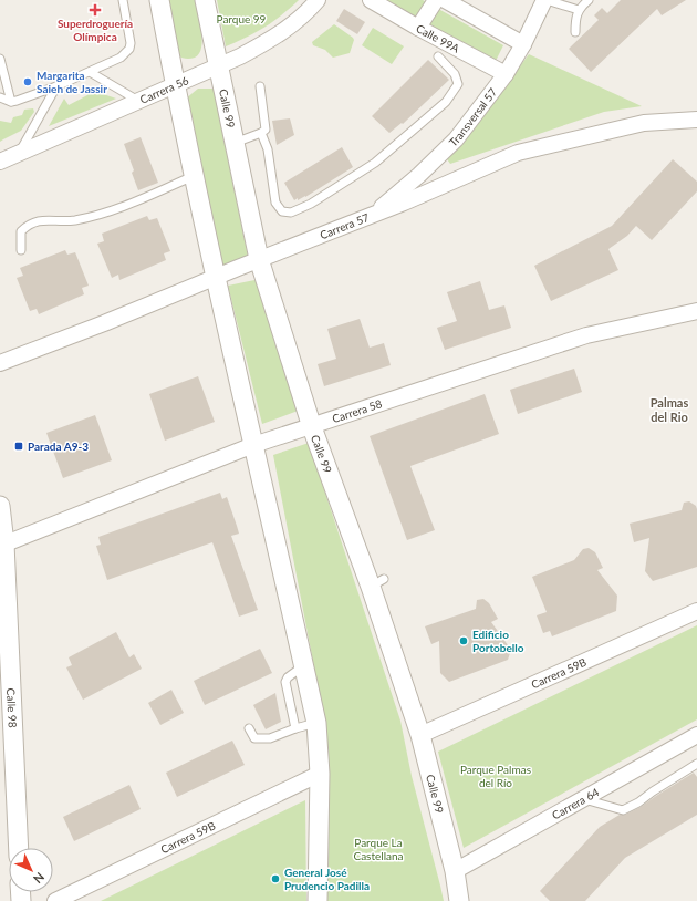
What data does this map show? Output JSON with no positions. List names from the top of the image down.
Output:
{
  "streets": {
    "street": [
      "Calle 99A",
      "Carrera 56",
      "Calle 99",
      "Transversal 57",
      "Carrera 57",
      "Carrera 58",
      "Carrera 59B",
      "Calle 98",
      "Carrera 64"
    ]
  },
  "crossings": [
    ["Calle 99A", "Transversal 57"],
    ["Carrera 56", "Calle 99"],
    ["Calle 99", "Carrera 57"],
    ["Calle 99", "Carrera 58"],
    ["Calle 99", "Carrera 59B"],
    ["Calle 99", "Carrera 64"],
    ["Transversal 57", "Carrera 57"],
    ["Carrera 58", "Calle 98"]
  ],
  "districts": ["Palmas del Rio"],
  "parks": ["Parque 99", "Parque Palmas del Río", "Parque La Castellana"],
  "places": {
    "health": ["Superdroguería Olímpica"],
    "other": ["Margarita Saieh de Jassir", "Edificio Portobello", "General José Prudencio Padilla"],
    "transit": ["Parada A9-3"]
  },
  "north": "bottom right"
}
